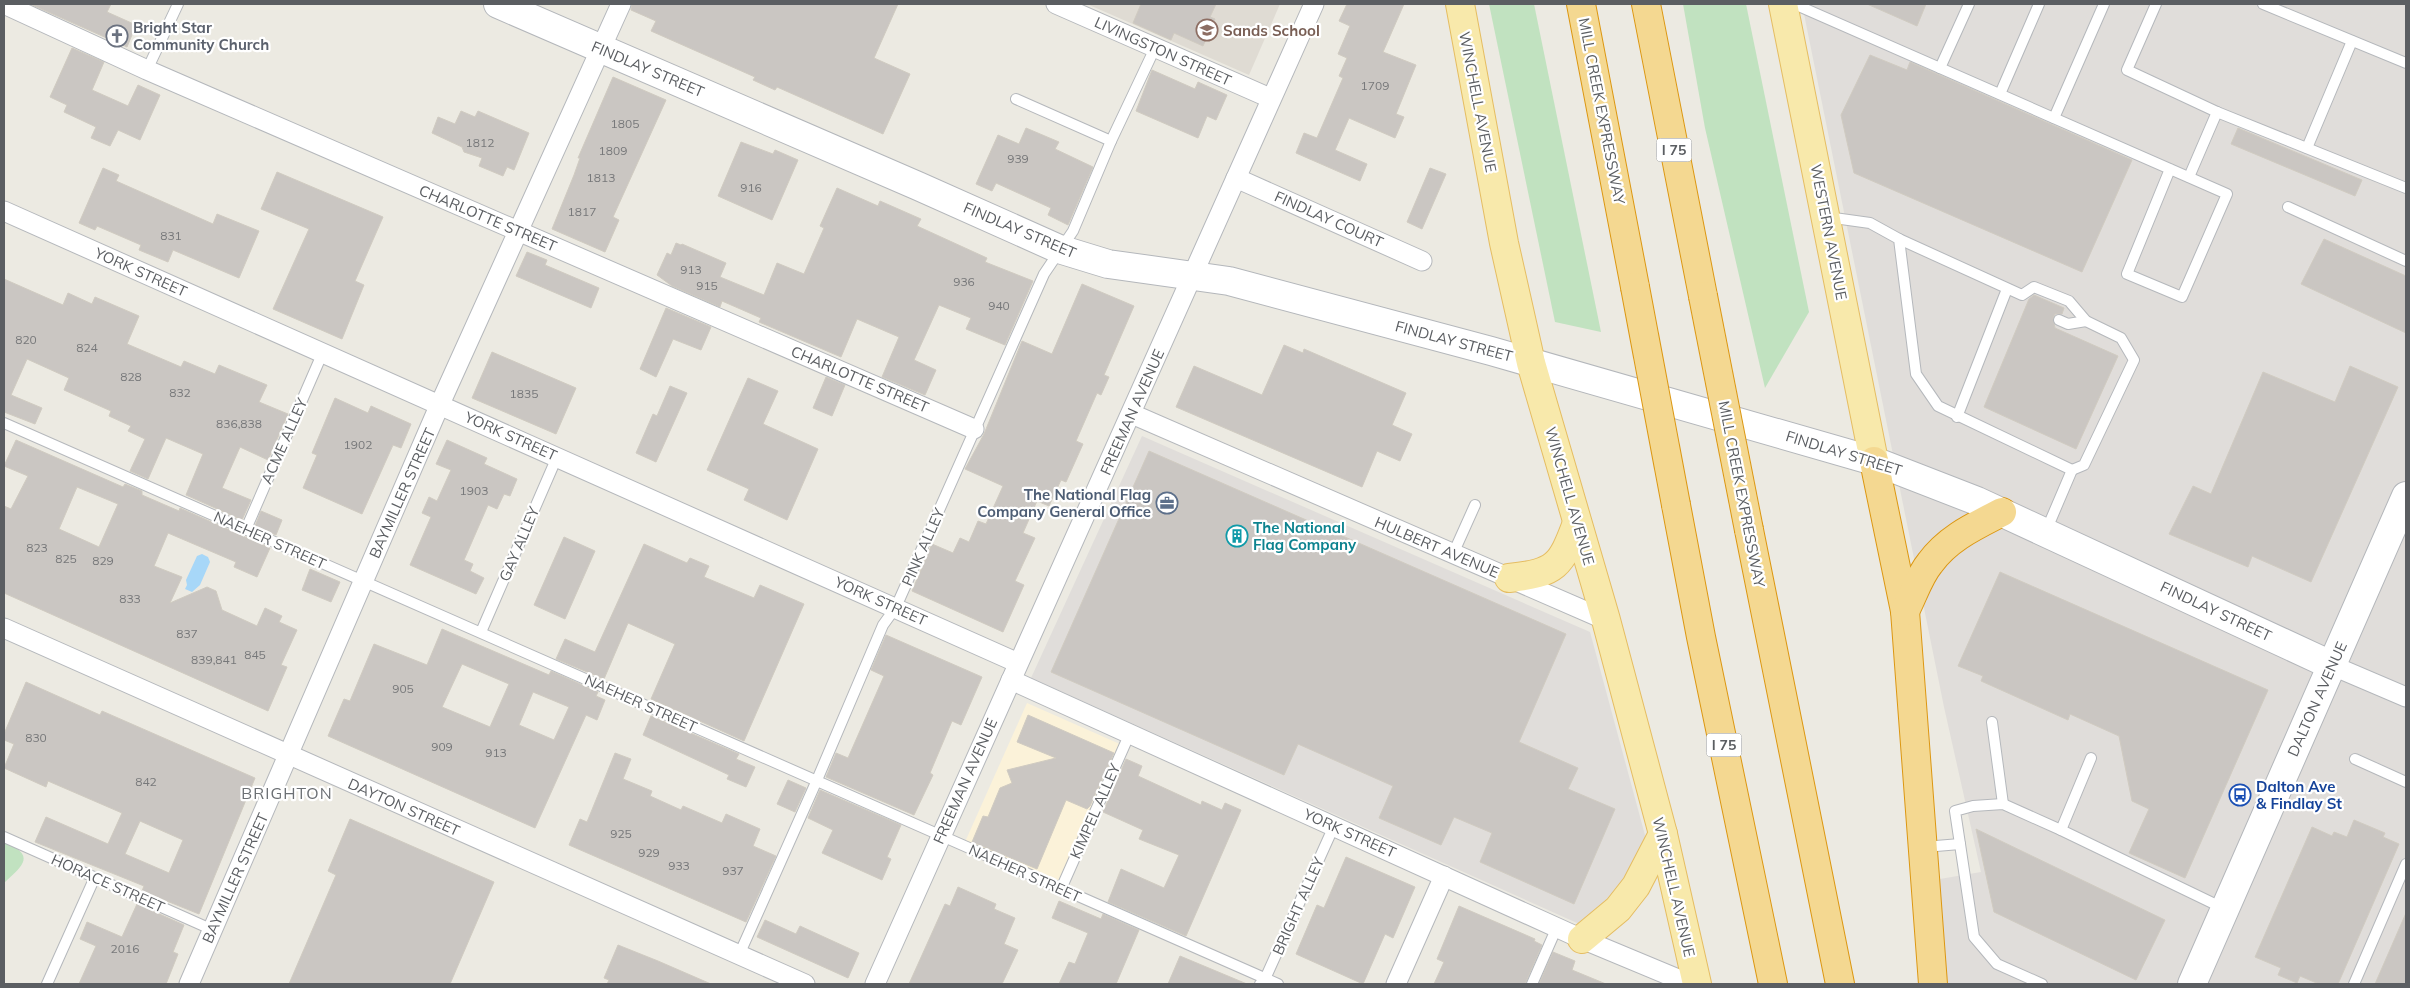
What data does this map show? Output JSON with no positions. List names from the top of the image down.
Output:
{
  "streets": {
    "highway": ["MILL CREEK EXPRESSWAY", "I 75"],
    "main road": ["WINCHELL AVENUE", "WESTERN AVENUE"],
    "street": [
      "LIVINGSTON STREET",
      "FINDLAY STREET",
      "CHARLOTTE STREET",
      "FINDLAY COURT",
      "YORK STREET",
      "FREEMAN AVENUE",
      "BAYMILLER STREET",
      "HULBERT AVENUE",
      "DALTON AVENUE",
      "DAYTON STREET"
    ],
    "lane": [
      "ACME ALLEY",
      "NAEHER STREET",
      "GAY ALLEY",
      "PINK ALLEY",
      "KIMPEL ALLEY",
      "HORACE STREET",
      "BRIGHT ALLEY"
    ]
  },
  "crossings": [
    ["LIVINGSTON STREET", "FREEMAN AVENUE"],
    ["LIVINGSTON STREET", "PINK ALLEY"],
    ["FINDLAY STREET", "WINCHELL AVENUE"],
    ["FINDLAY STREET", "WESTERN AVENUE"],
    ["FINDLAY STREET", "FREEMAN AVENUE"],
    ["FINDLAY STREET", "BAYMILLER STREET"],
    ["FINDLAY STREET", "PINK ALLEY"],
    ["FINDLAY STREET", "DALTON AVENUE"],
    ["WINCHELL AVENUE", "HULBERT AVENUE"],
    ["CHARLOTTE STREET", "BAYMILLER STREET"],
    ["CHARLOTTE STREET", "PINK ALLEY"],
    ["FINDLAY COURT", "FREEMAN AVENUE"],
    ["YORK STREET", "FREEMAN AVENUE"],
    ["YORK STREET", "ACME ALLEY"],
    ["YORK STREET", "BAYMILLER STREET"],
    ["YORK STREET", "GAY ALLEY"],
    ["YORK STREET", "PINK ALLEY"],
    ["YORK STREET", "KIMPEL ALLEY"],
    ["YORK STREET", "BRIGHT ALLEY"],
    ["FREEMAN AVENUE", "NAEHER STREET"],
    ["FREEMAN AVENUE", "HULBERT AVENUE"],
    ["ACME ALLEY", "NAEHER STREET"],
    ["BAYMILLER STREET", "NAEHER STREET"],
    ["BAYMILLER STREET", "DAYTON STREET"],
    ["BAYMILLER STREET", "HORACE STREET"],
    ["NAEHER STREET", "GAY ALLEY"],
    ["NAEHER STREET", "PINK ALLEY"],
    ["NAEHER STREET", "KIMPEL ALLEY"],
    ["NAEHER STREET", "BRIGHT ALLEY"],
    ["PINK ALLEY", "DAYTON STREET"]
  ],
  "districts": ["BRIGHTON"],
  "places": {
    "school or university": ["Sands School"],
    "church": ["Bright Star Community Church"],
    "office": ["The National Flag Company General Office"],
    "building": ["The National Flag Company"],
    "bus stop": ["Dalton Ave & Findlay St"]
  },
  "house_numbers": [
    "1709",
    "1805",
    "1812",
    "1809",
    "939",
    "1813",
    "916",
    "1817",
    "831",
    "913",
    "936",
    "915",
    "940",
    "820",
    "824",
    "828",
    "832",
    "1835",
    "836,838",
    "1902",
    "1903",
    "823",
    "825",
    "829",
    "833",
    "837",
    "845",
    "839,841",
    "905",
    "830",
    "909",
    "913",
    "842",
    "925",
    "929",
    "933",
    "937",
    "2016"
  ]
}
